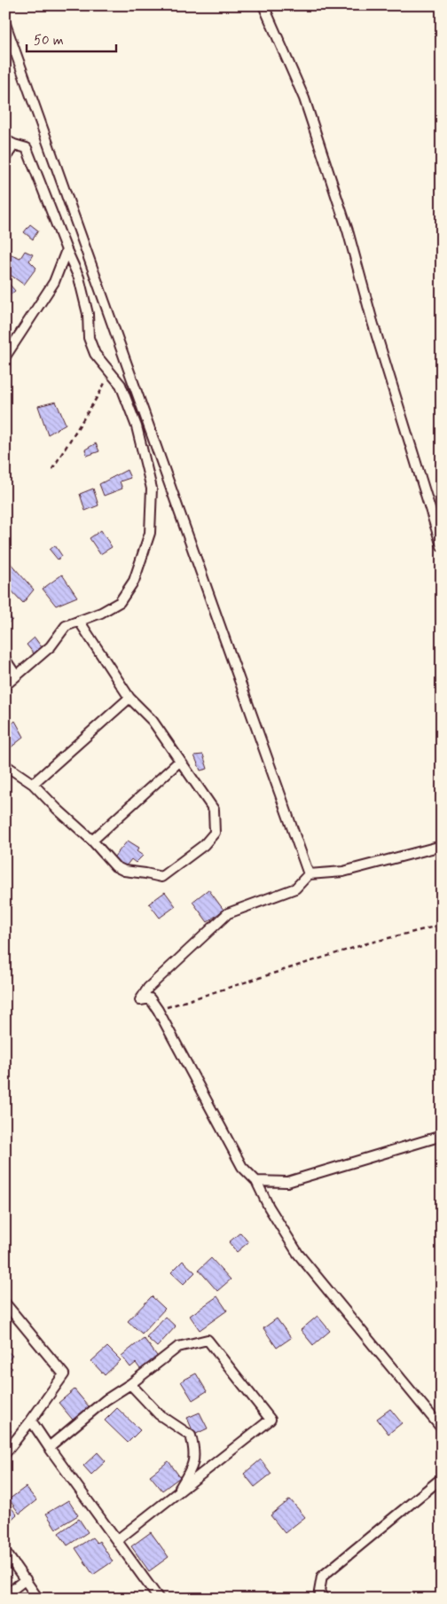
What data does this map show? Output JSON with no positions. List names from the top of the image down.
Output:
{
  "scale_bar": "50 m"
}
